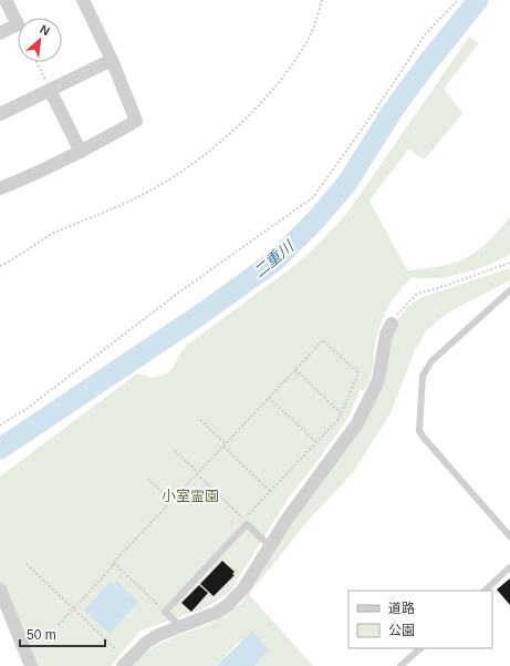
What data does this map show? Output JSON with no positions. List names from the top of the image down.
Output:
{
  "water": ["二重川"],
  "parks": ["小室霊園"],
  "legend": ["道路", "公園"],
  "scale_bar": "50 m",
  "north": "top right"
}
